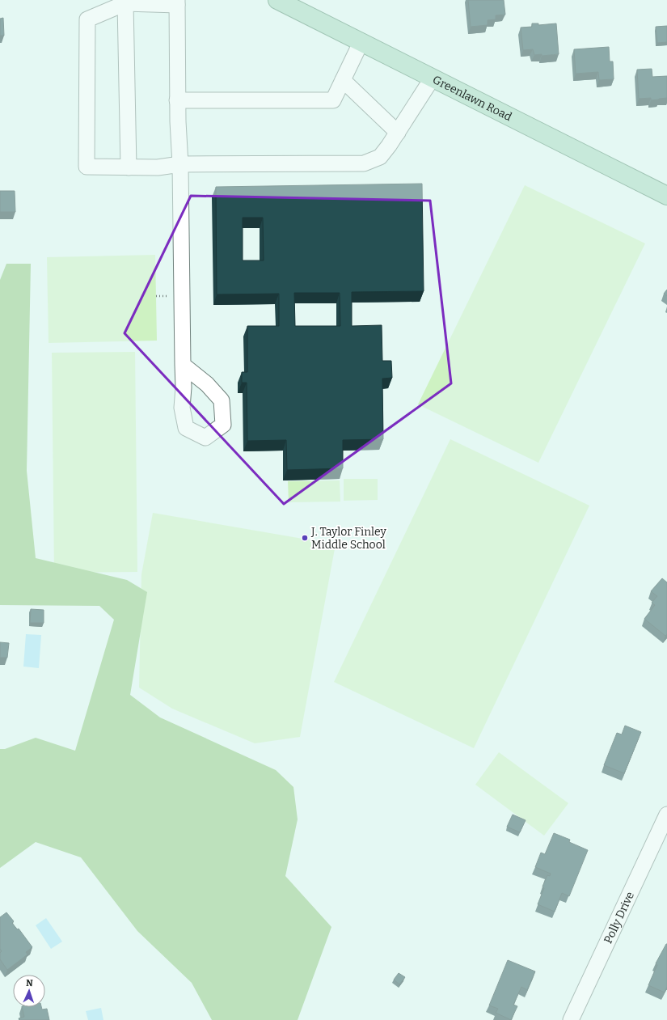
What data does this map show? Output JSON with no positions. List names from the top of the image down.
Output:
{
  "streets": {
    "main road": ["Greenlawn Road"],
    "street": ["Polly Drive"]
  },
  "places": ["J. Taylor Finley Middle School"],
  "north": "top"
}
